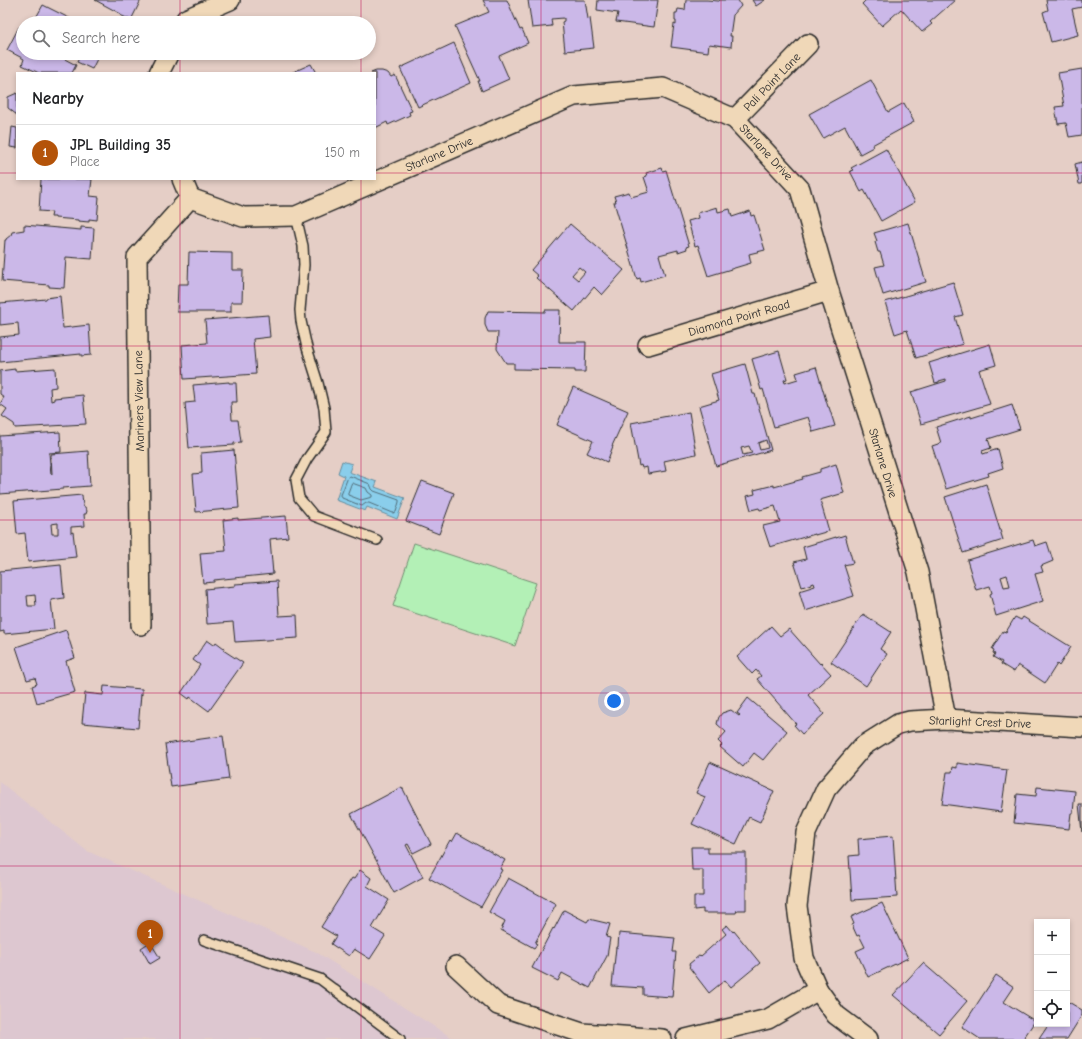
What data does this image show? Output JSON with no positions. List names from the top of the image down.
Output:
{
  "streets": {
    "street": [
      "Pali Point Lane",
      "Starlane Drive",
      "Diamond Point Road",
      "Mariners View Lane",
      "Starlight Crest Drive"
    ]
  },
  "crossings": [
    ["Pali Point Lane", "Starlane Drive"],
    ["Starlane Drive", "Diamond Point Road"],
    ["Starlane Drive", "Mariners View Lane"],
    ["Starlane Drive", "Starlight Crest Drive"]
  ],
  "page": {
    "search": "Search here",
    "heading": "Nearby",
    "list": [
      {
        "mark": "1",
        "name": "JPL Building 35",
        "note": "Place",
        "value": "150 m"
      }
    ],
    "map_buttons": ["+", "−"],
    "pins": "1"
  }
}
